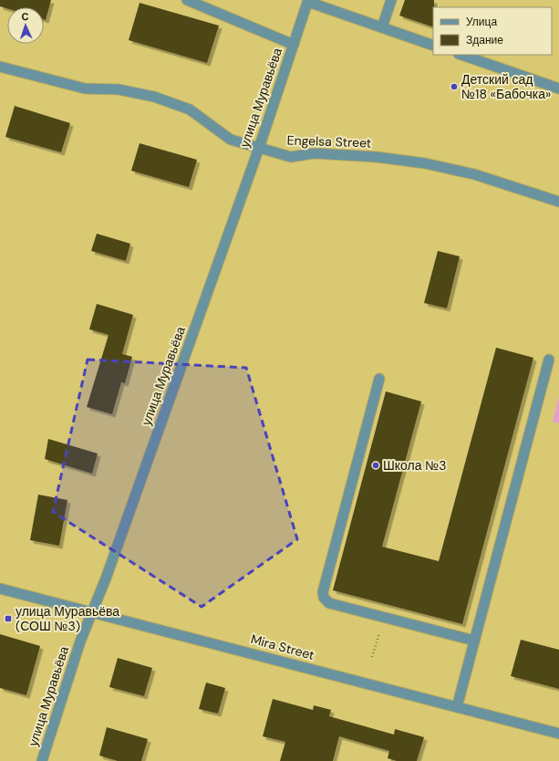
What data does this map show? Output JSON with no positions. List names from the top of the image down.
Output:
{
  "streets": {
    "street": ["улица Муравьёва", "Engelsa Street", "Mira Street"]
  },
  "crossings": [
    ["улица Муравьёва", "Engelsa Street"],
    ["улица Муравьёва", "Mira Street"]
  ],
  "places": {
    "other": ["Детский сад №18 «Бабочка»", "Школа №3"],
    "transit": ["улица Муравьёва (СОШ №3)"]
  },
  "legend": ["Улица", "Здание"],
  "north": "top"
}
